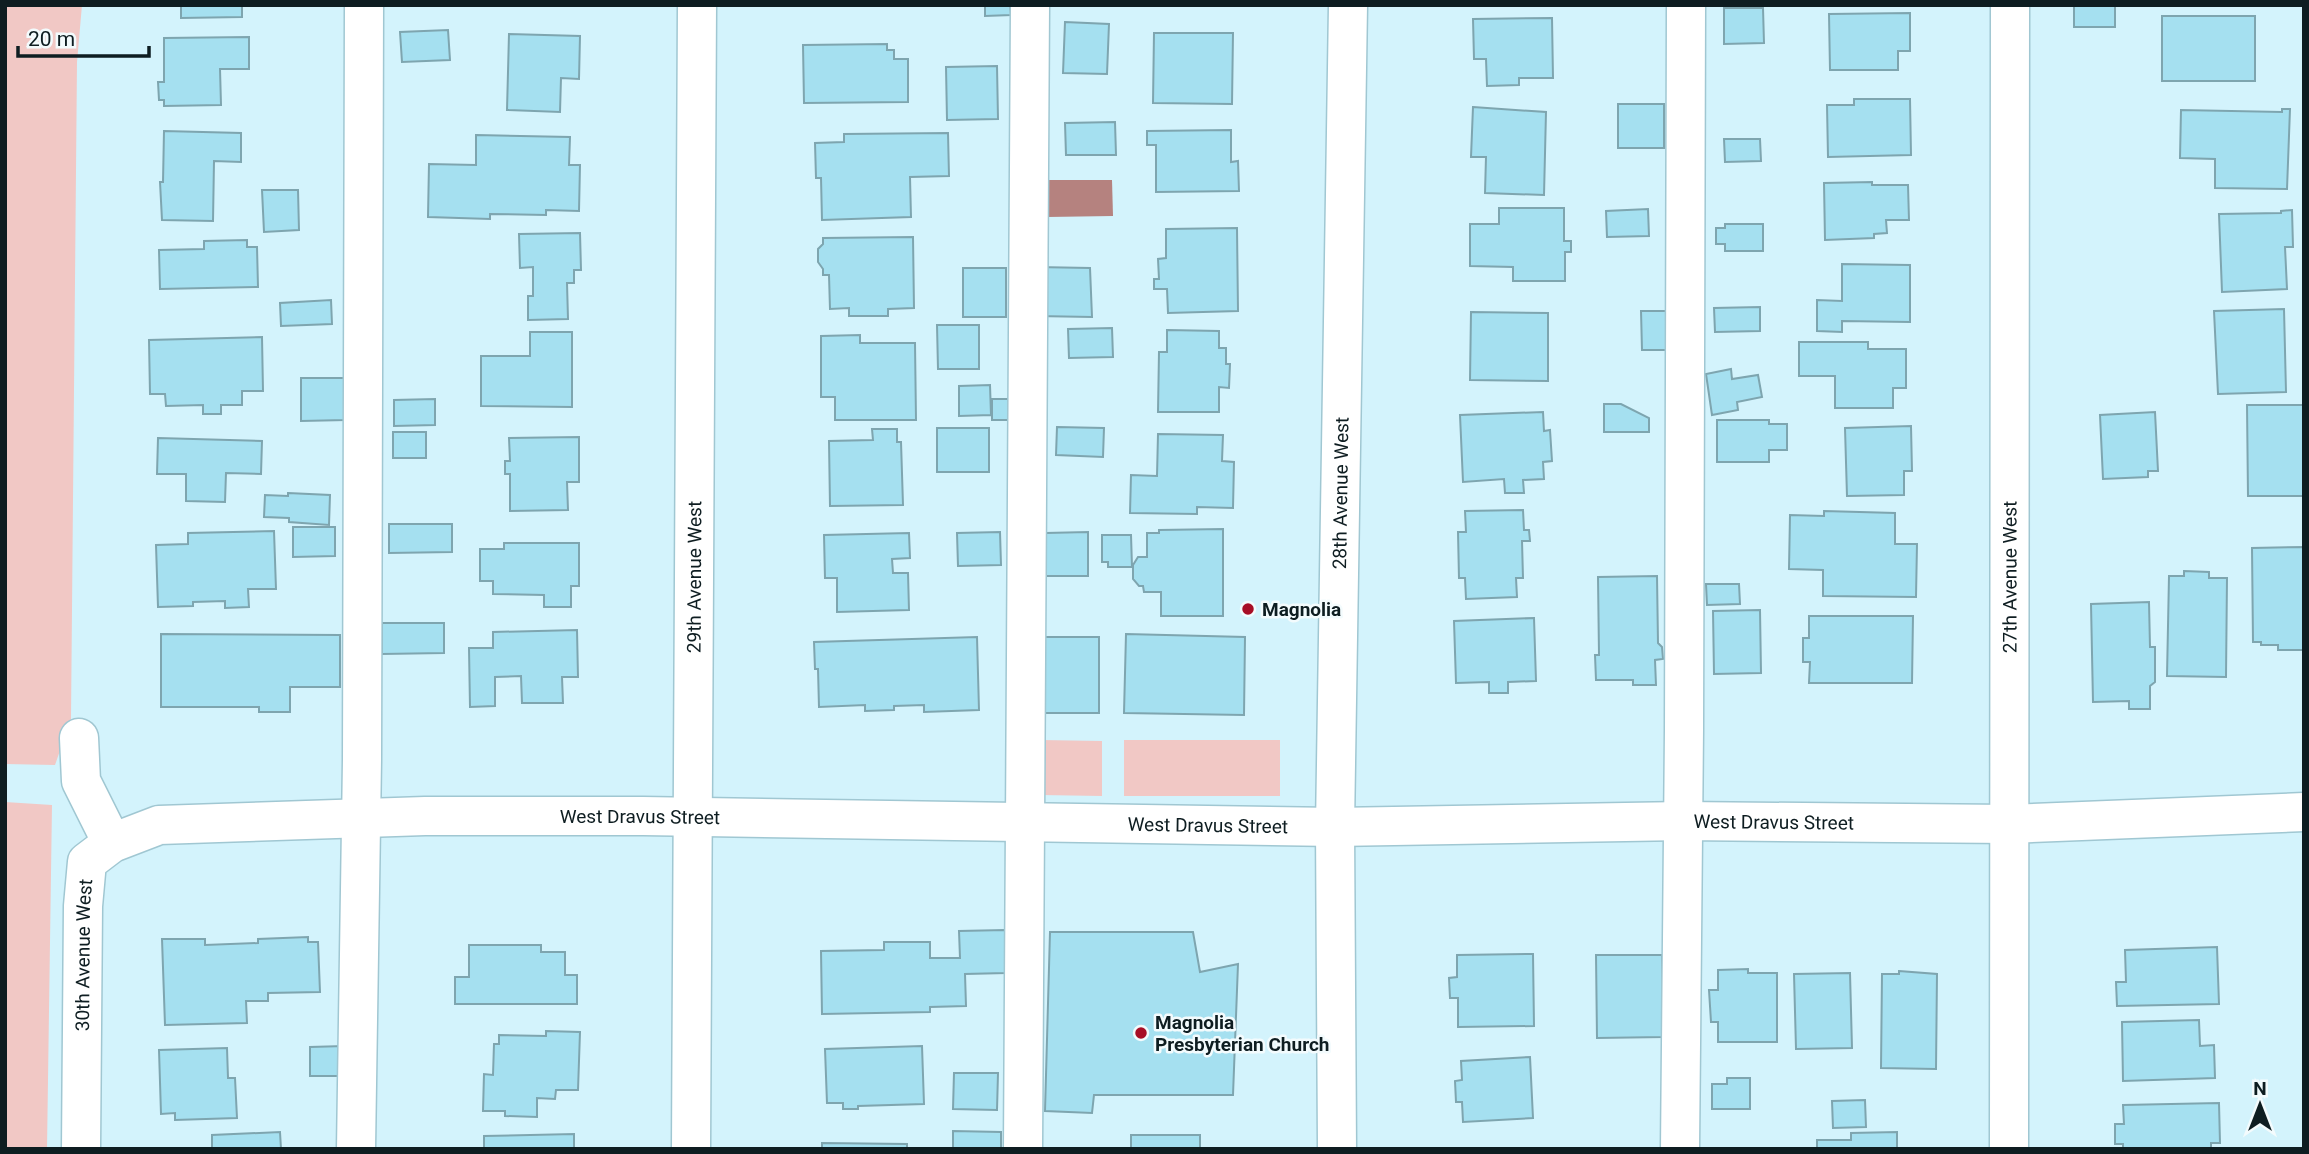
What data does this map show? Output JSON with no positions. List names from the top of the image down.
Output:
{
  "streets": {
    "street": [
      "28th Avenue West",
      "29th Avenue West",
      "27th Avenue West",
      "West Dravus Street",
      "30th Avenue West"
    ]
  },
  "crossings": [
    ["28th Avenue West", "West Dravus Street"],
    ["29th Avenue West", "West Dravus Street"],
    ["27th Avenue West", "West Dravus Street"],
    ["West Dravus Street", "30th Avenue West"]
  ],
  "places": ["Magnolia", "Magnolia Presbyterian Church"],
  "scale_bar": "20 m",
  "north": "top"
}
